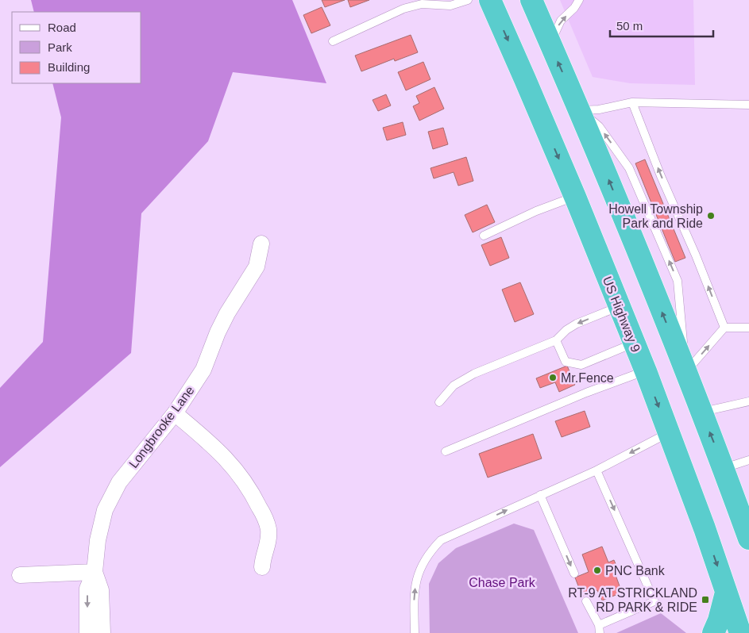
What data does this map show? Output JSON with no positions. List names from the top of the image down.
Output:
{
  "streets": {
    "highway": ["US Highway 9"],
    "street": ["Longbrooke Lane"]
  },
  "parks": ["Chase Park"],
  "places": {
    "other": ["Howell Township Park and Ride", "Mr.Fence", "PNC Bank"],
    "transit": ["RT-9 AT STRICKLAND RD PARK & RIDE"]
  },
  "legend": ["Road", "Park", "Building"],
  "scale_bar": "50 m"
}
